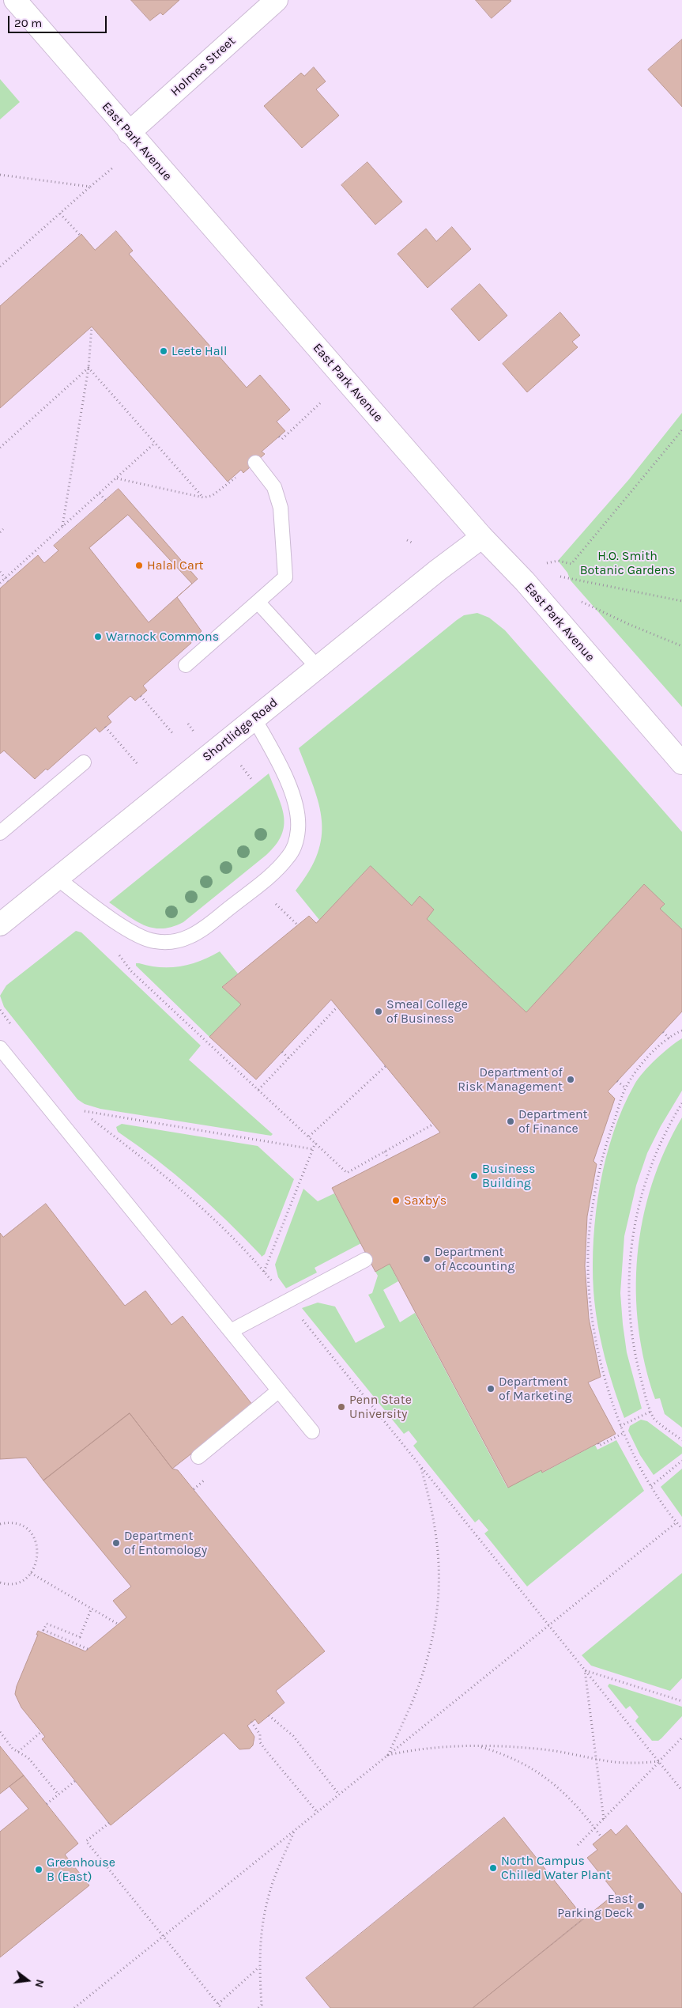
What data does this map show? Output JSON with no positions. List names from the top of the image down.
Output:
{
  "streets": {
    "main road": ["Holmes Street", "East Park Avenue", "Shortlidge Road"]
  },
  "crossings": [
    ["Holmes Street", "East Park Avenue"],
    ["East Park Avenue", "Shortlidge Road"]
  ],
  "parks": ["H.O. Smith Botanic Gardens"],
  "places": [
    "Leete Hall",
    "Halal Cart",
    "Warnock Commons",
    "Smeal College of Business",
    "Department of Risk Management",
    "Department of Finance",
    "Business Building",
    "Saxby's",
    "Department of Accounting",
    "Department of Marketing",
    "Penn State University",
    "Department of Entomology",
    "North Campus Chilled Water Plant",
    "Greenhouse B (East)",
    "East Parking Deck"
  ],
  "scale_bar": "20 m",
  "north": "right"
}
